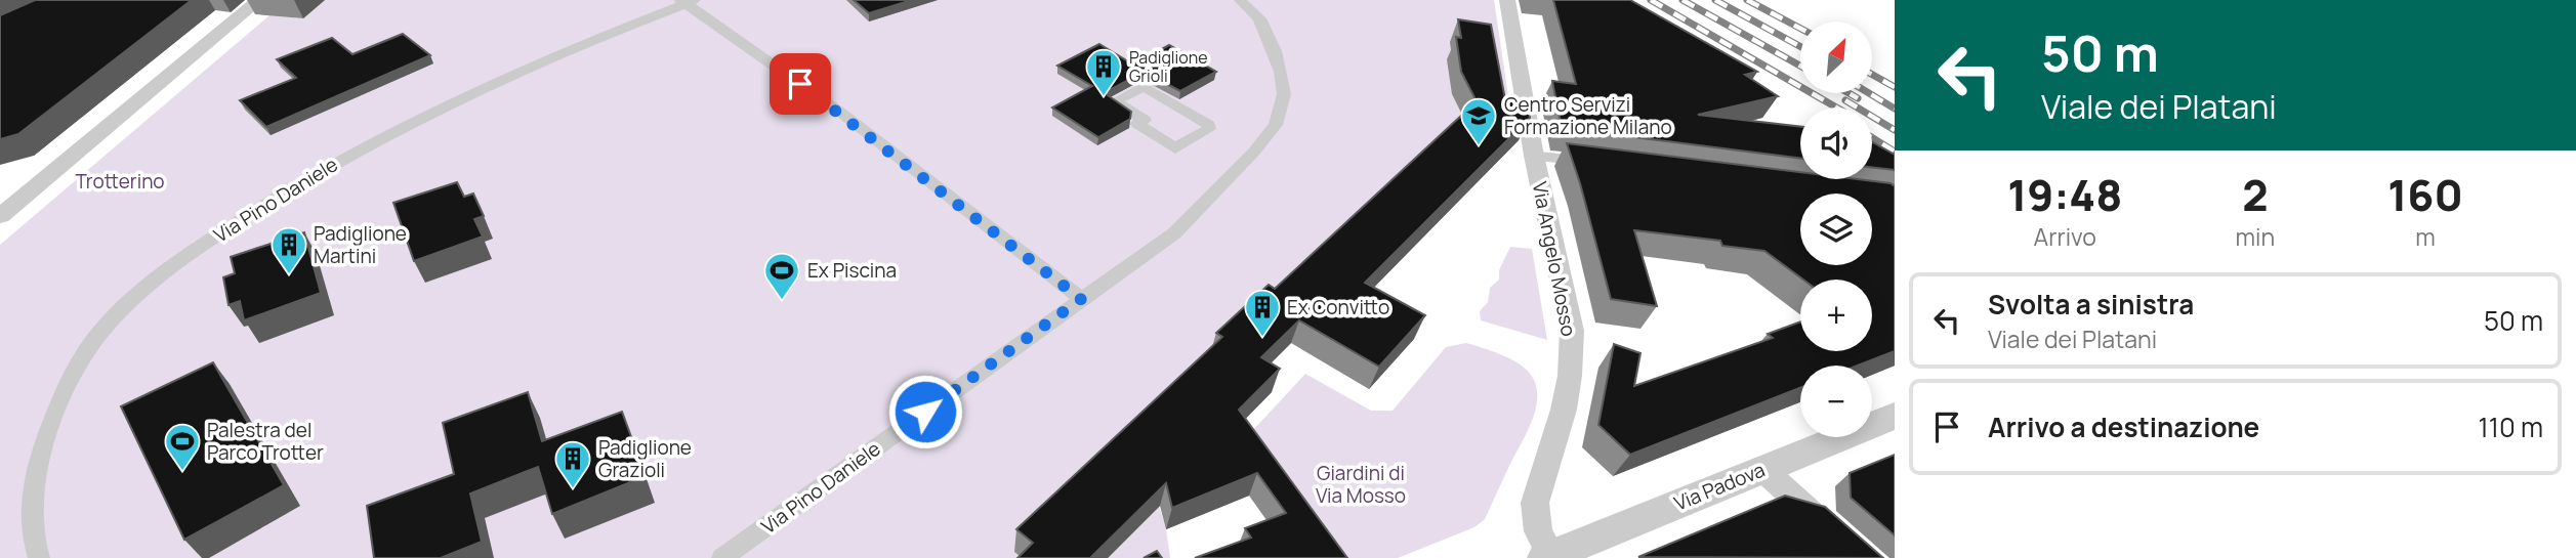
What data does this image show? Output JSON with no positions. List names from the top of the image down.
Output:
{
  "streets": {
    "street": ["Via Pino Daniele", "Via Angelo Mosso", "Via Padova"]
  },
  "crossings": [
    ["Via Angelo Mosso", "Via Padova"]
  ],
  "parks": ["Trotterino", "Giardini di Via Mosso"],
  "places": {
    "building": [
      "Padiglione Grioli",
      "Padiglione Martini",
      "Ex Convitto",
      "Padiglione Grazioli"
    ],
    "school or university": ["Centro Servizi Formazione Milano"],
    "sports": ["Ex Piscina", "Palestra del Parco Trotter"]
  },
  "north": "top right",
  "page": {
    "turn": ["50 m", "Viale dei Platani"],
    "map_buttons": ["+", "−"],
    "eta": [
      "19:48",
      "Arrivo",
      "2",
      "min",
      "160",
      "m"
    ],
    "list": [
      {
        "name": "Svolta a sinistra",
        "note": "Viale dei Platani",
        "value": "50 m"
      },
      {
        "name": "Arrivo a destinazione",
        "value": "110 m"
      }
    ]
  }
}
